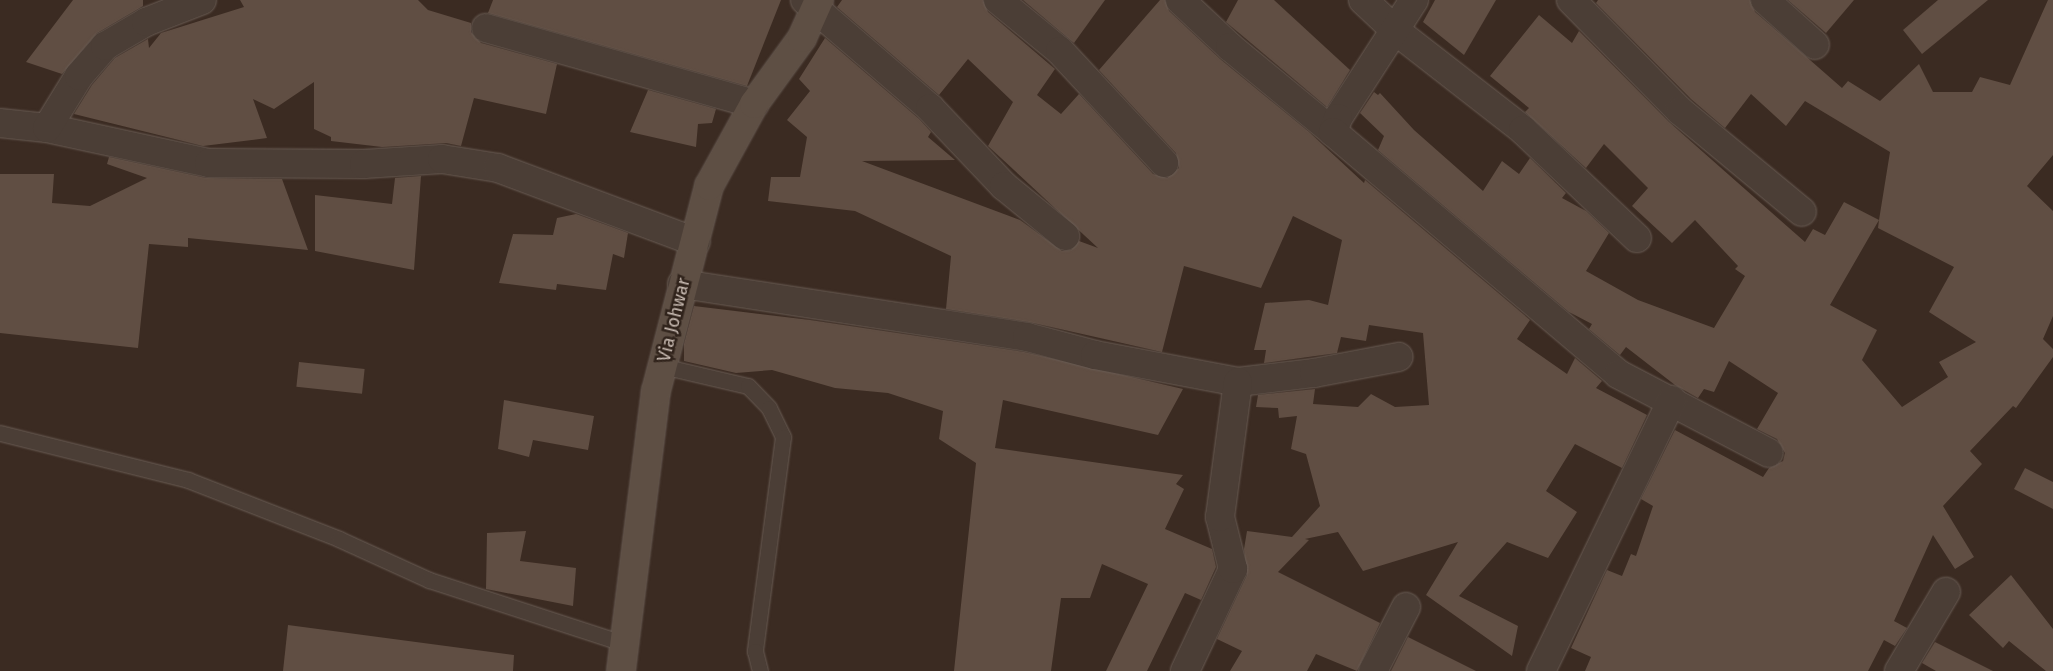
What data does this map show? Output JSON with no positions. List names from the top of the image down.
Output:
{
  "streets": {
    "street": ["Via Johwar"]
  }
}
